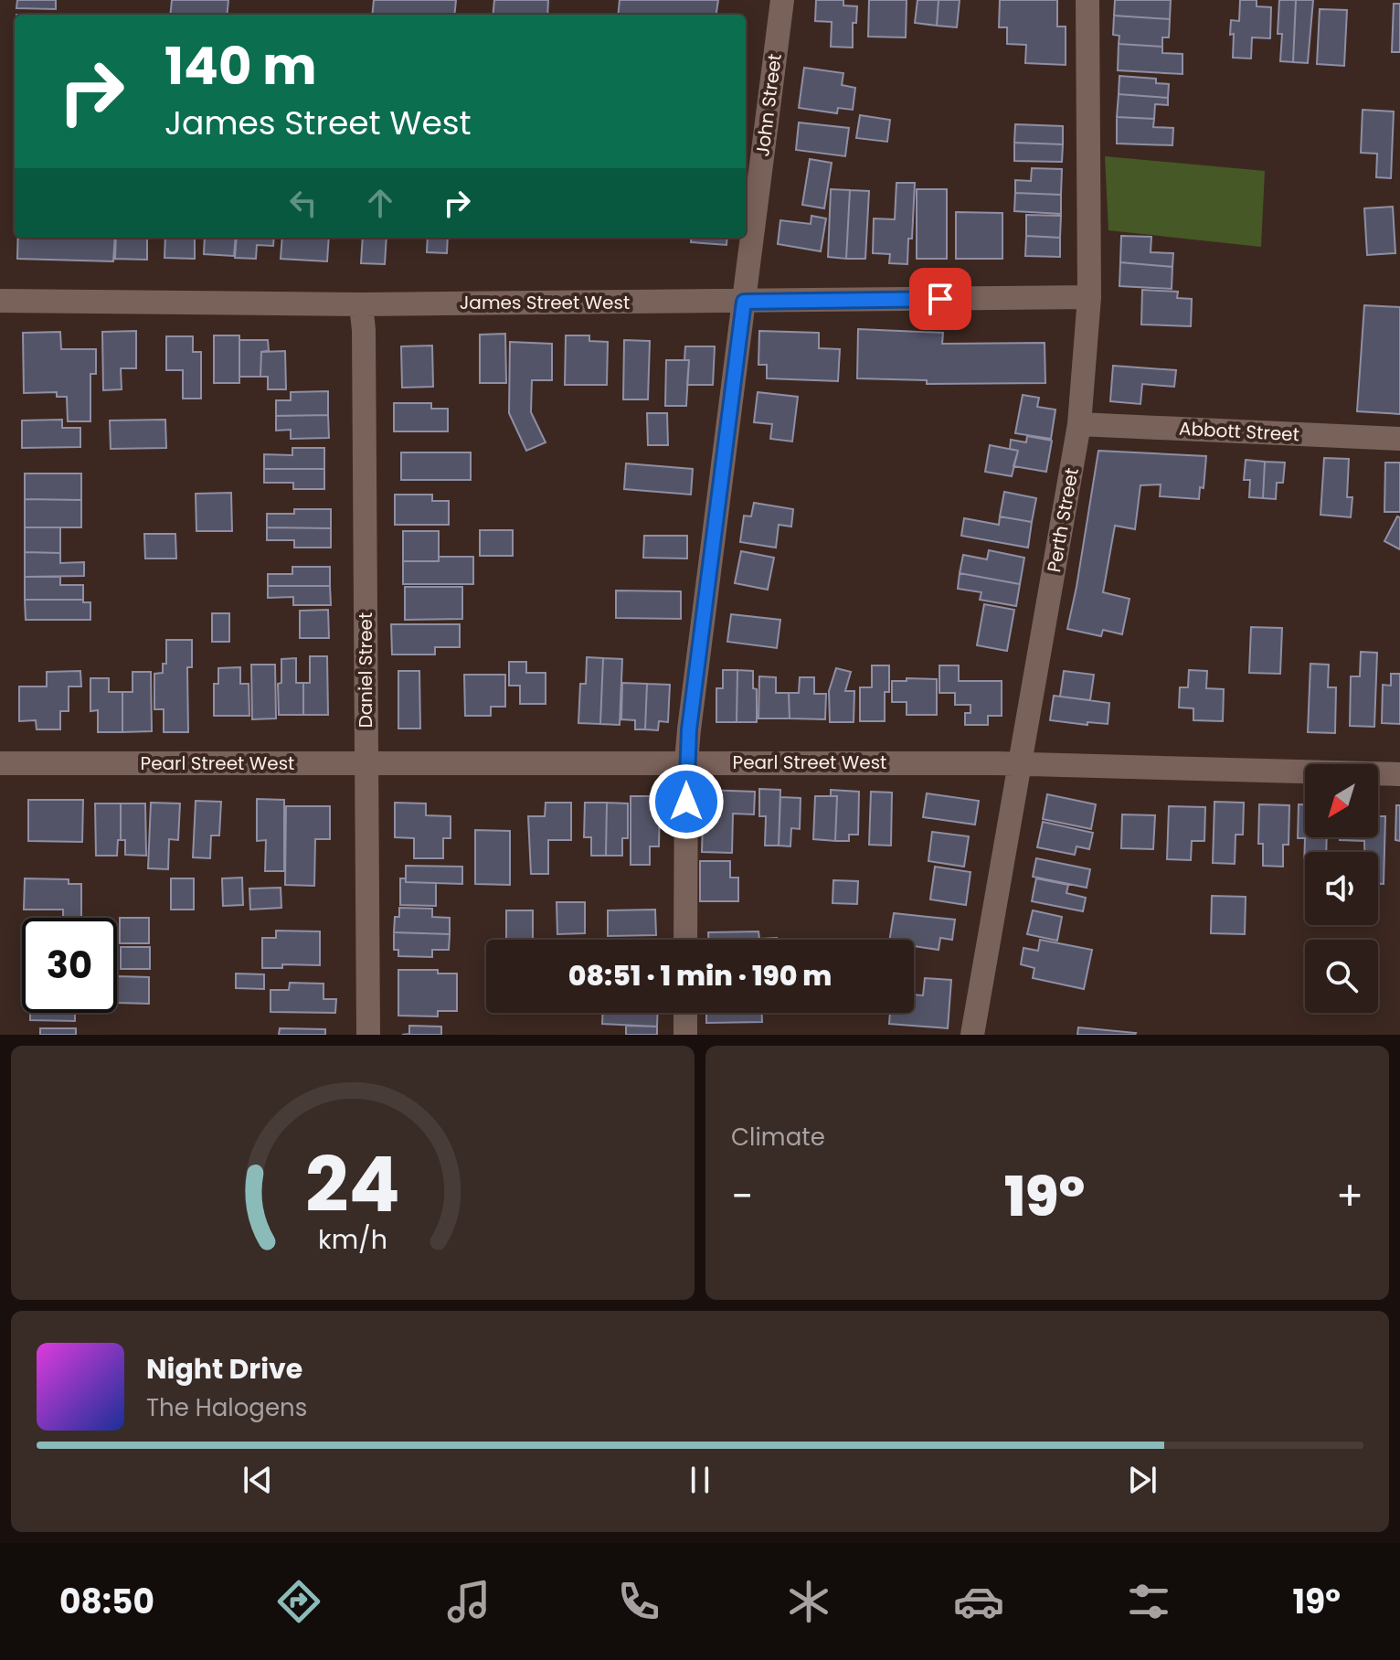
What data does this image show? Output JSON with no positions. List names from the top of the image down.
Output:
{
  "streets": {
    "street": [
      "John Street",
      "James Street West",
      "Abbott Street",
      "Perth Street",
      "Daniel Street",
      "Pearl Street West"
    ]
  },
  "crossings": [
    ["John Street", "James Street West"],
    ["John Street", "Pearl Street West"],
    ["James Street West", "Perth Street"],
    ["James Street West", "Daniel Street"],
    ["Abbott Street", "Perth Street"],
    ["Perth Street", "Pearl Street West"],
    ["Daniel Street", "Pearl Street West"]
  ],
  "north": "bottom left",
  "page": {
    "turn": ["140 m", "James Street West"],
    "limit": "30",
    "trip": "08:51 · 1 min · 190 m",
    "tile": "Climate",
    "heat": ["−", "19°", "+"],
    "song": ["Night Drive", "The Halogens"],
    "tabs": ["08:50", "19°"],
    "gauge": ["24", "km/h"]
  }
}
